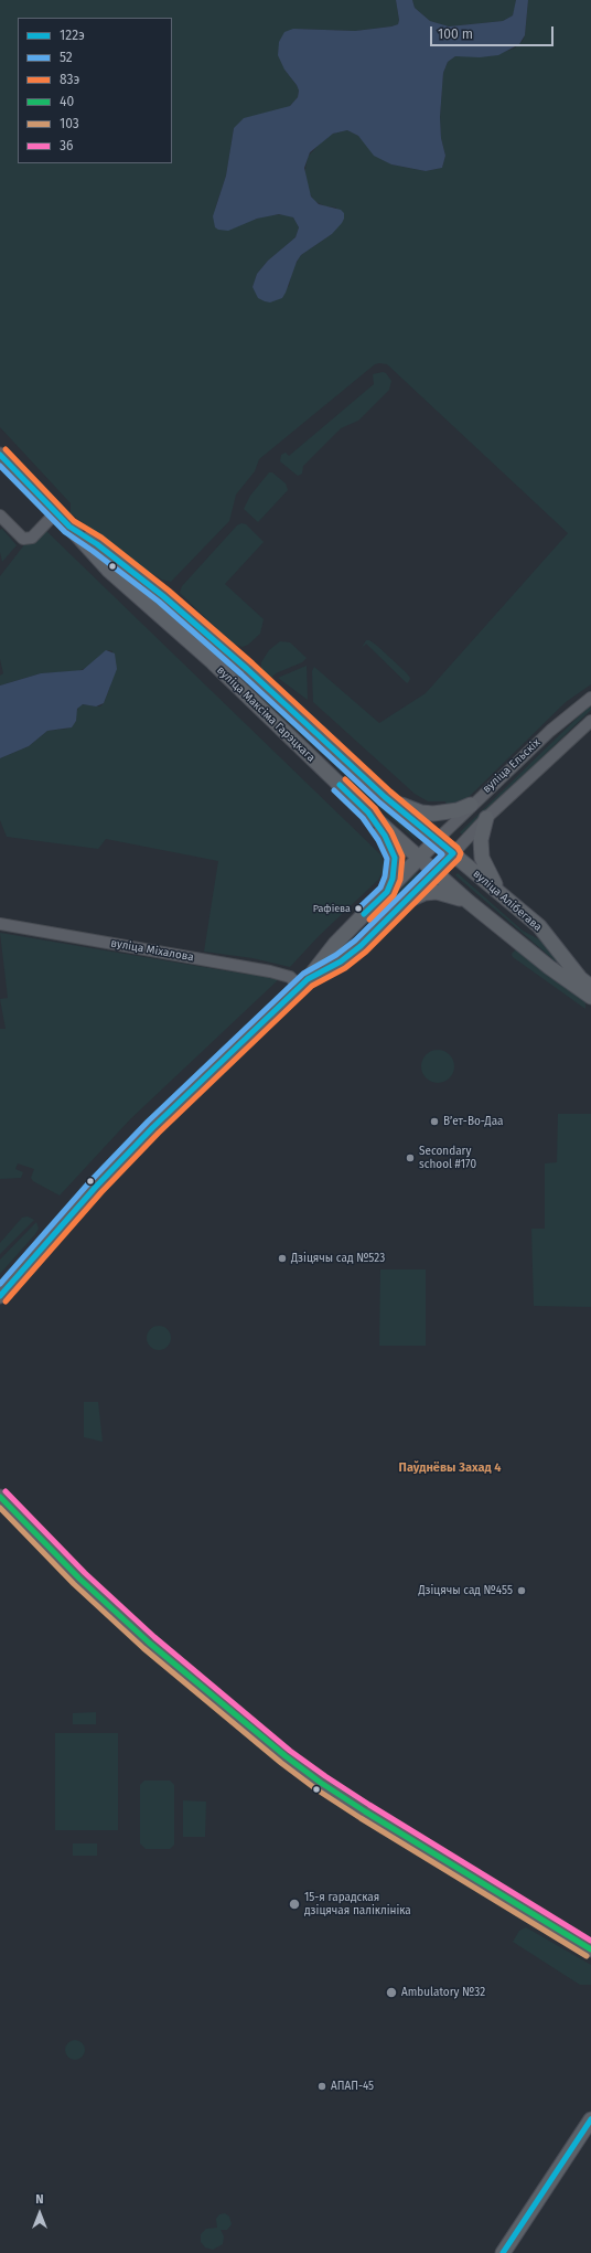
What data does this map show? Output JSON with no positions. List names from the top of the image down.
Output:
{
  "streets": {
    "main road": ["вуліца Максіма Гарэцкага", "вуліца Алібегава"],
    "street": ["вуліца Ельскіх", "вуліца Міхалова"]
  },
  "crossings": [
    ["вуліца Максіма Гарэцкага", "вуліца Ельскіх"],
    ["вуліца Максіма Гарэцкага", "вуліца Алібегава"],
    ["вуліца Ельскіх", "вуліца Алібегава"]
  ],
  "districts": ["Паўднёвы Захад 4"],
  "places": [
    "Рафіева",
    "Вʼет-Во-Даа",
    "Secondary school #170",
    "Дзіцячы сад №523",
    "Дзіцячы сад №455",
    "15-я гарадская дзіцячая паліклініка",
    "Ambulatory №32",
    "АПАП-45"
  ],
  "lines": [
    "transit line 83э",
    "transit line 122э",
    "transit line 52",
    "transit line 36",
    "transit line 40",
    "transit line 103"
  ],
  "legend": [
    "122э",
    "52",
    "83э",
    "40",
    "103",
    "36"
  ],
  "scale_bar": "100 m",
  "north": "top"
}
